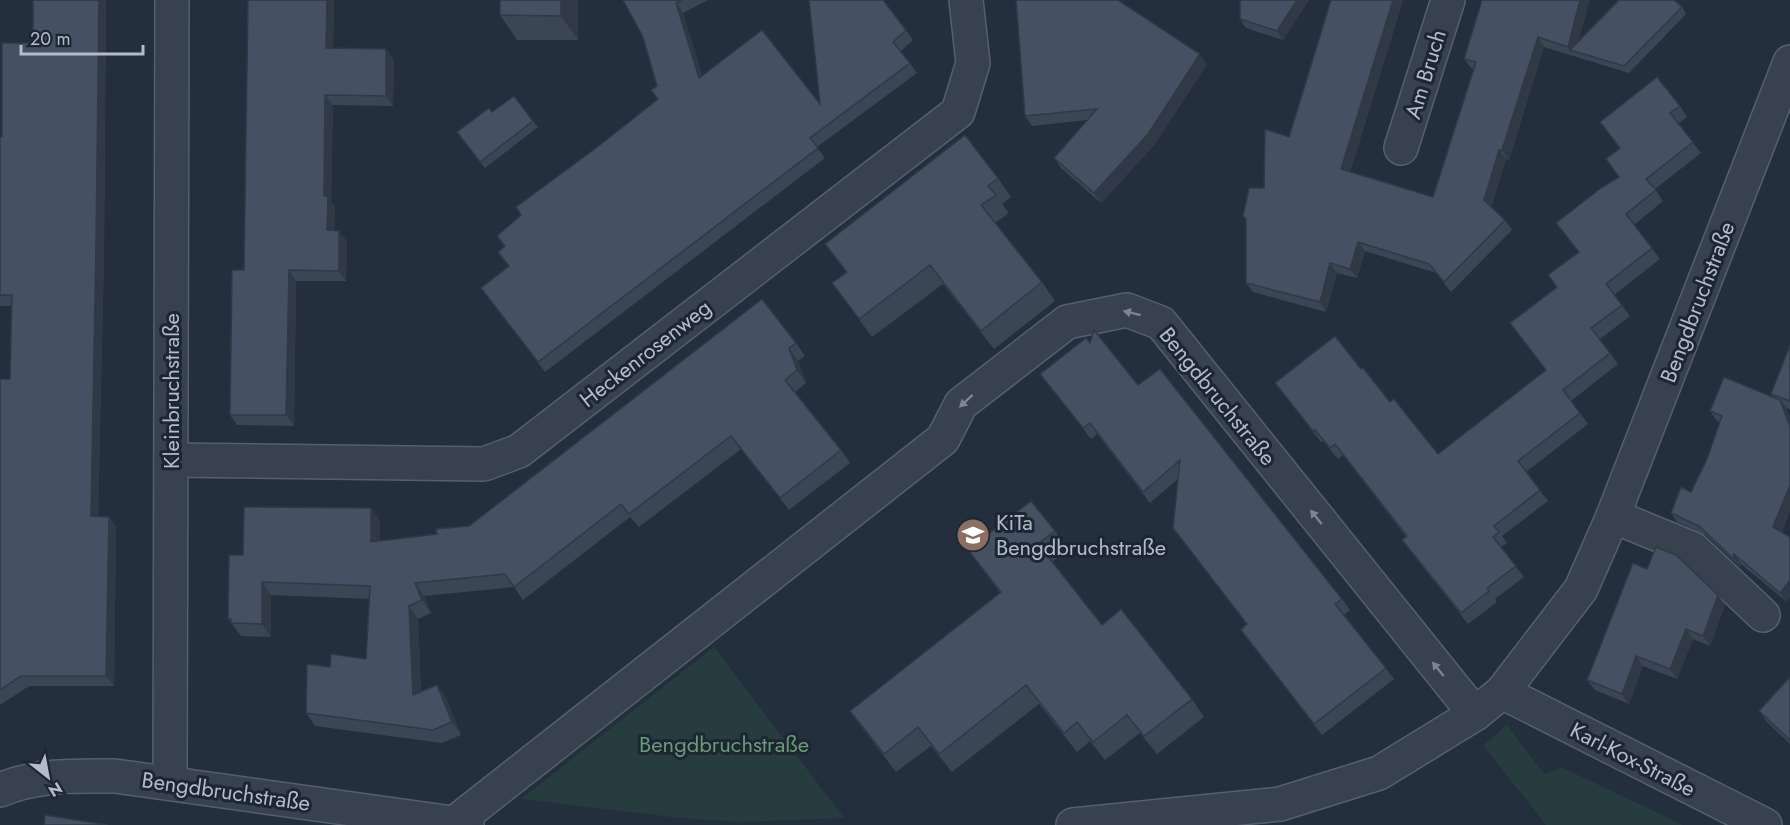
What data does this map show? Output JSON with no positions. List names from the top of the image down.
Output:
{
  "streets": {
    "street": [
      "Am Bruch",
      "Bengdbruchstraße",
      "Heckenrosenweg",
      "Kleinbruchstraße",
      "Karl-Kox-Straße"
    ]
  },
  "crossings": [
    ["Bengdbruchstraße", "Kleinbruchstraße"],
    ["Bengdbruchstraße", "Karl-Kox-Straße"],
    ["Heckenrosenweg", "Kleinbruchstraße"]
  ],
  "parks": ["Bengdbruchstraße"],
  "places": {
    "school or university": ["KiTa Bengdbruchstraße"]
  },
  "scale_bar": "20 m",
  "north": "bottom right"
}
